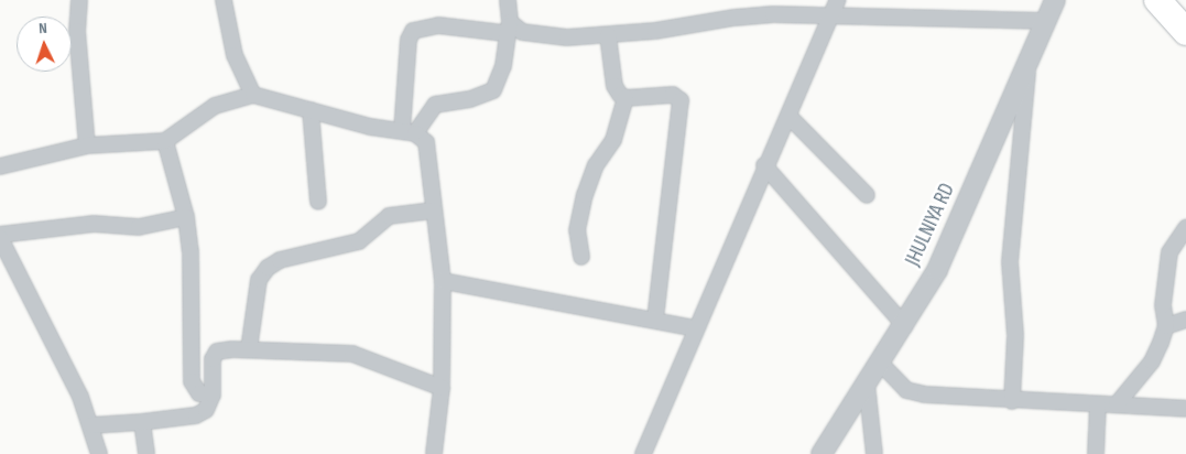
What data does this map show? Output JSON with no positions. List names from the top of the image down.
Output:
{
  "streets": {
    "street": ["JHULNIYA RD"]
  },
  "north": "top"
}
